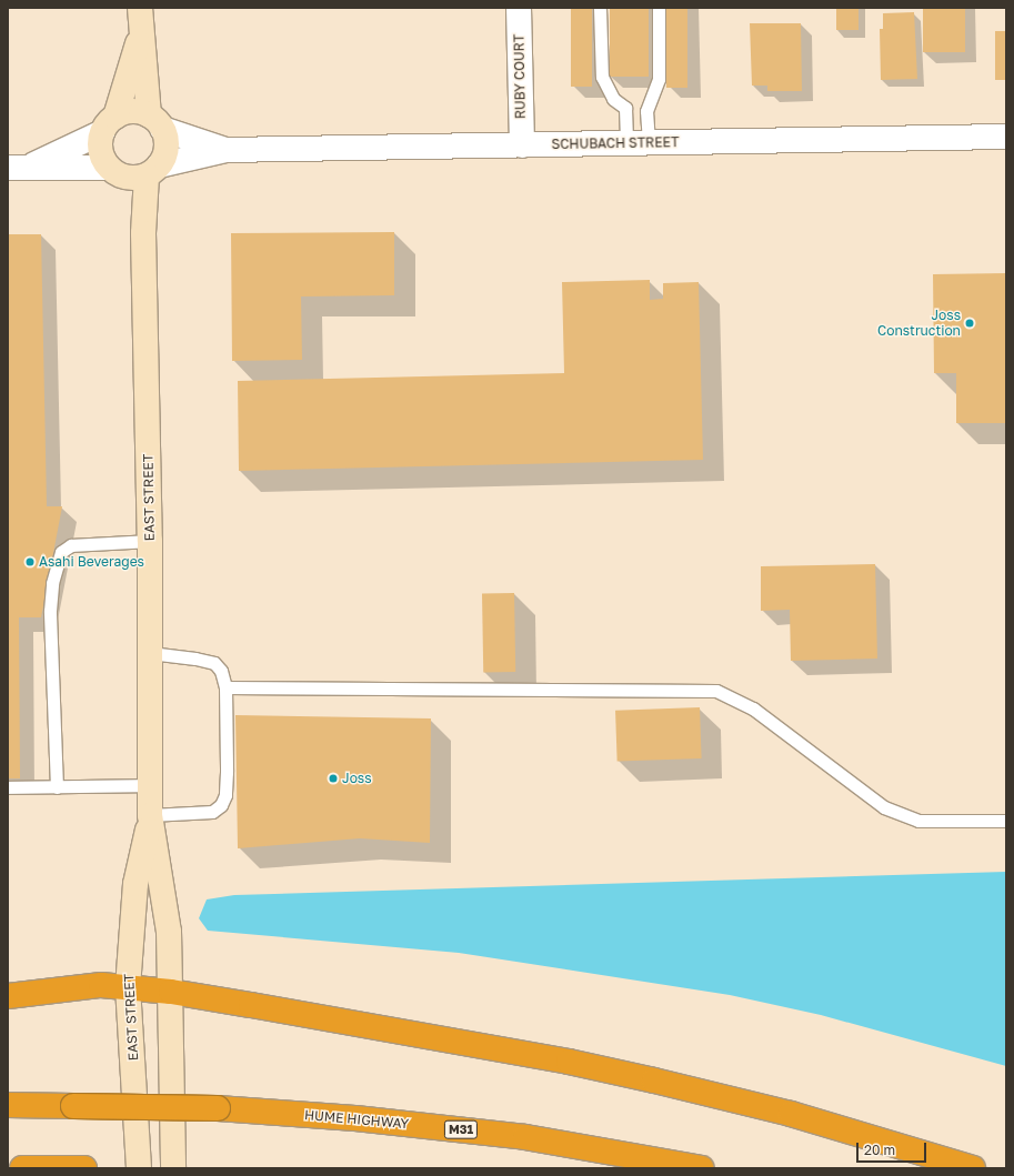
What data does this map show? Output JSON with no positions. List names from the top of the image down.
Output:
{
  "streets": {
    "highway": ["HUME HIGHWAY", "M31"],
    "main road": ["EAST STREET"],
    "street": ["RUBY COURT", "SCHUBACH STREET"]
  },
  "crossings": [
    ["RUBY COURT", "SCHUBACH STREET"],
    ["SCHUBACH STREET", "EAST STREET"]
  ],
  "places": ["Joss Construction", "Asahi Beverages", "Joss"],
  "scale_bar": "20 m"
}
